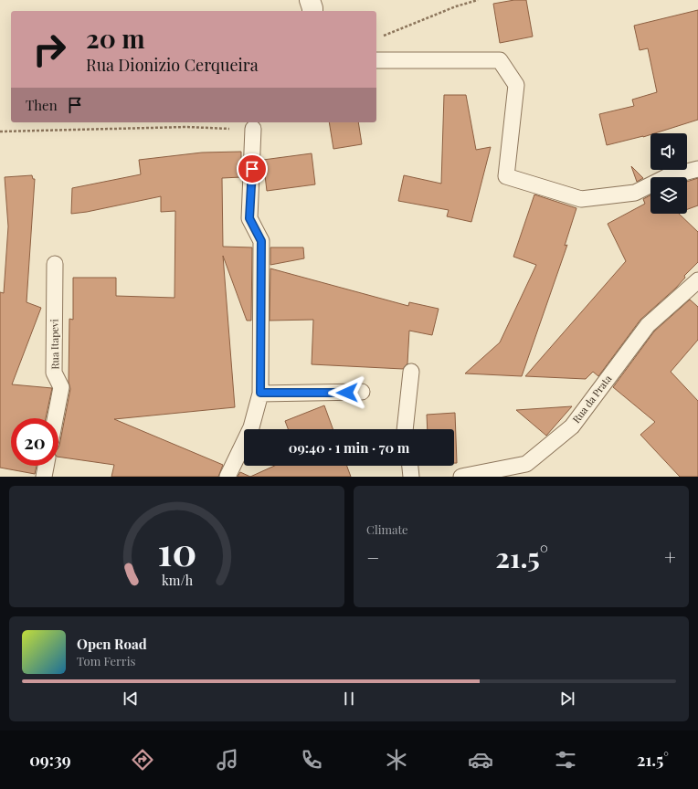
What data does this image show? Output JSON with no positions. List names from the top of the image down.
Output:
{
  "streets": {
    "lane": ["Rua Itapevi", "Rua da Prata"]
  },
  "page": {
    "turn": ["20 m", "Rua Dionizio Cerqueira"],
    "then": "Then",
    "limit": "20",
    "trip": "09:40 · 1 min · 70 m",
    "tile": "Climate",
    "heat": ["−", "21.5°", "+"],
    "song": ["Open Road", "Tom Ferris"],
    "tabs": ["09:39", "21.5°"],
    "gauge": ["10", "km/h"]
  }
}
